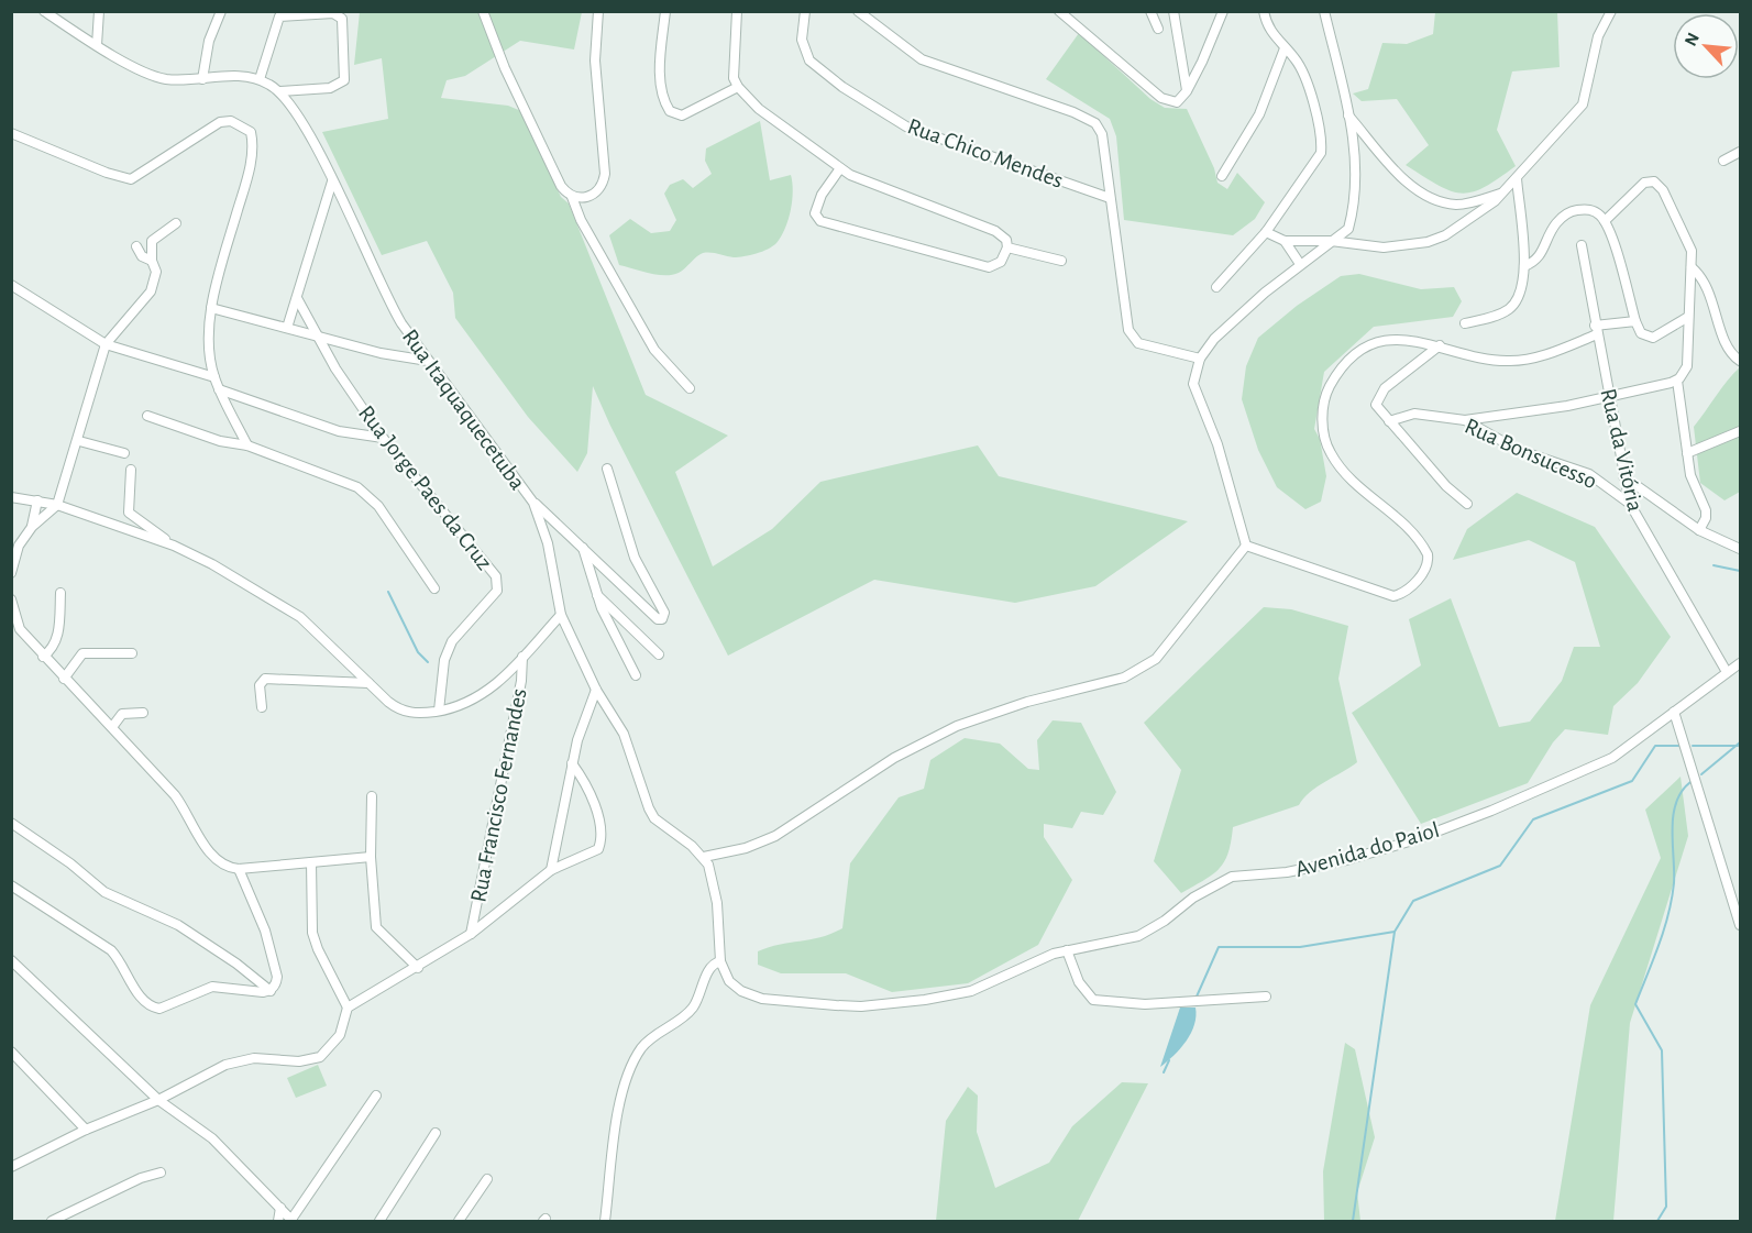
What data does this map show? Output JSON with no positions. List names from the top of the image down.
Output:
{
  "streets": {
    "street": [
      "Rua Chico Mendes",
      "Rua Itaquaquecetuba",
      "Rua da Vitória",
      "Rua Bonsucesso",
      "Rua Jorge Paes da Cruz",
      "Rua Francisco Fernandes",
      "Avenida do Paiol"
    ]
  },
  "crossings": [
    ["Rua da Vitória", "Rua Bonsucesso"],
    ["Rua da Vitória", "Avenida do Paiol"]
  ],
  "north": "top left"
}
